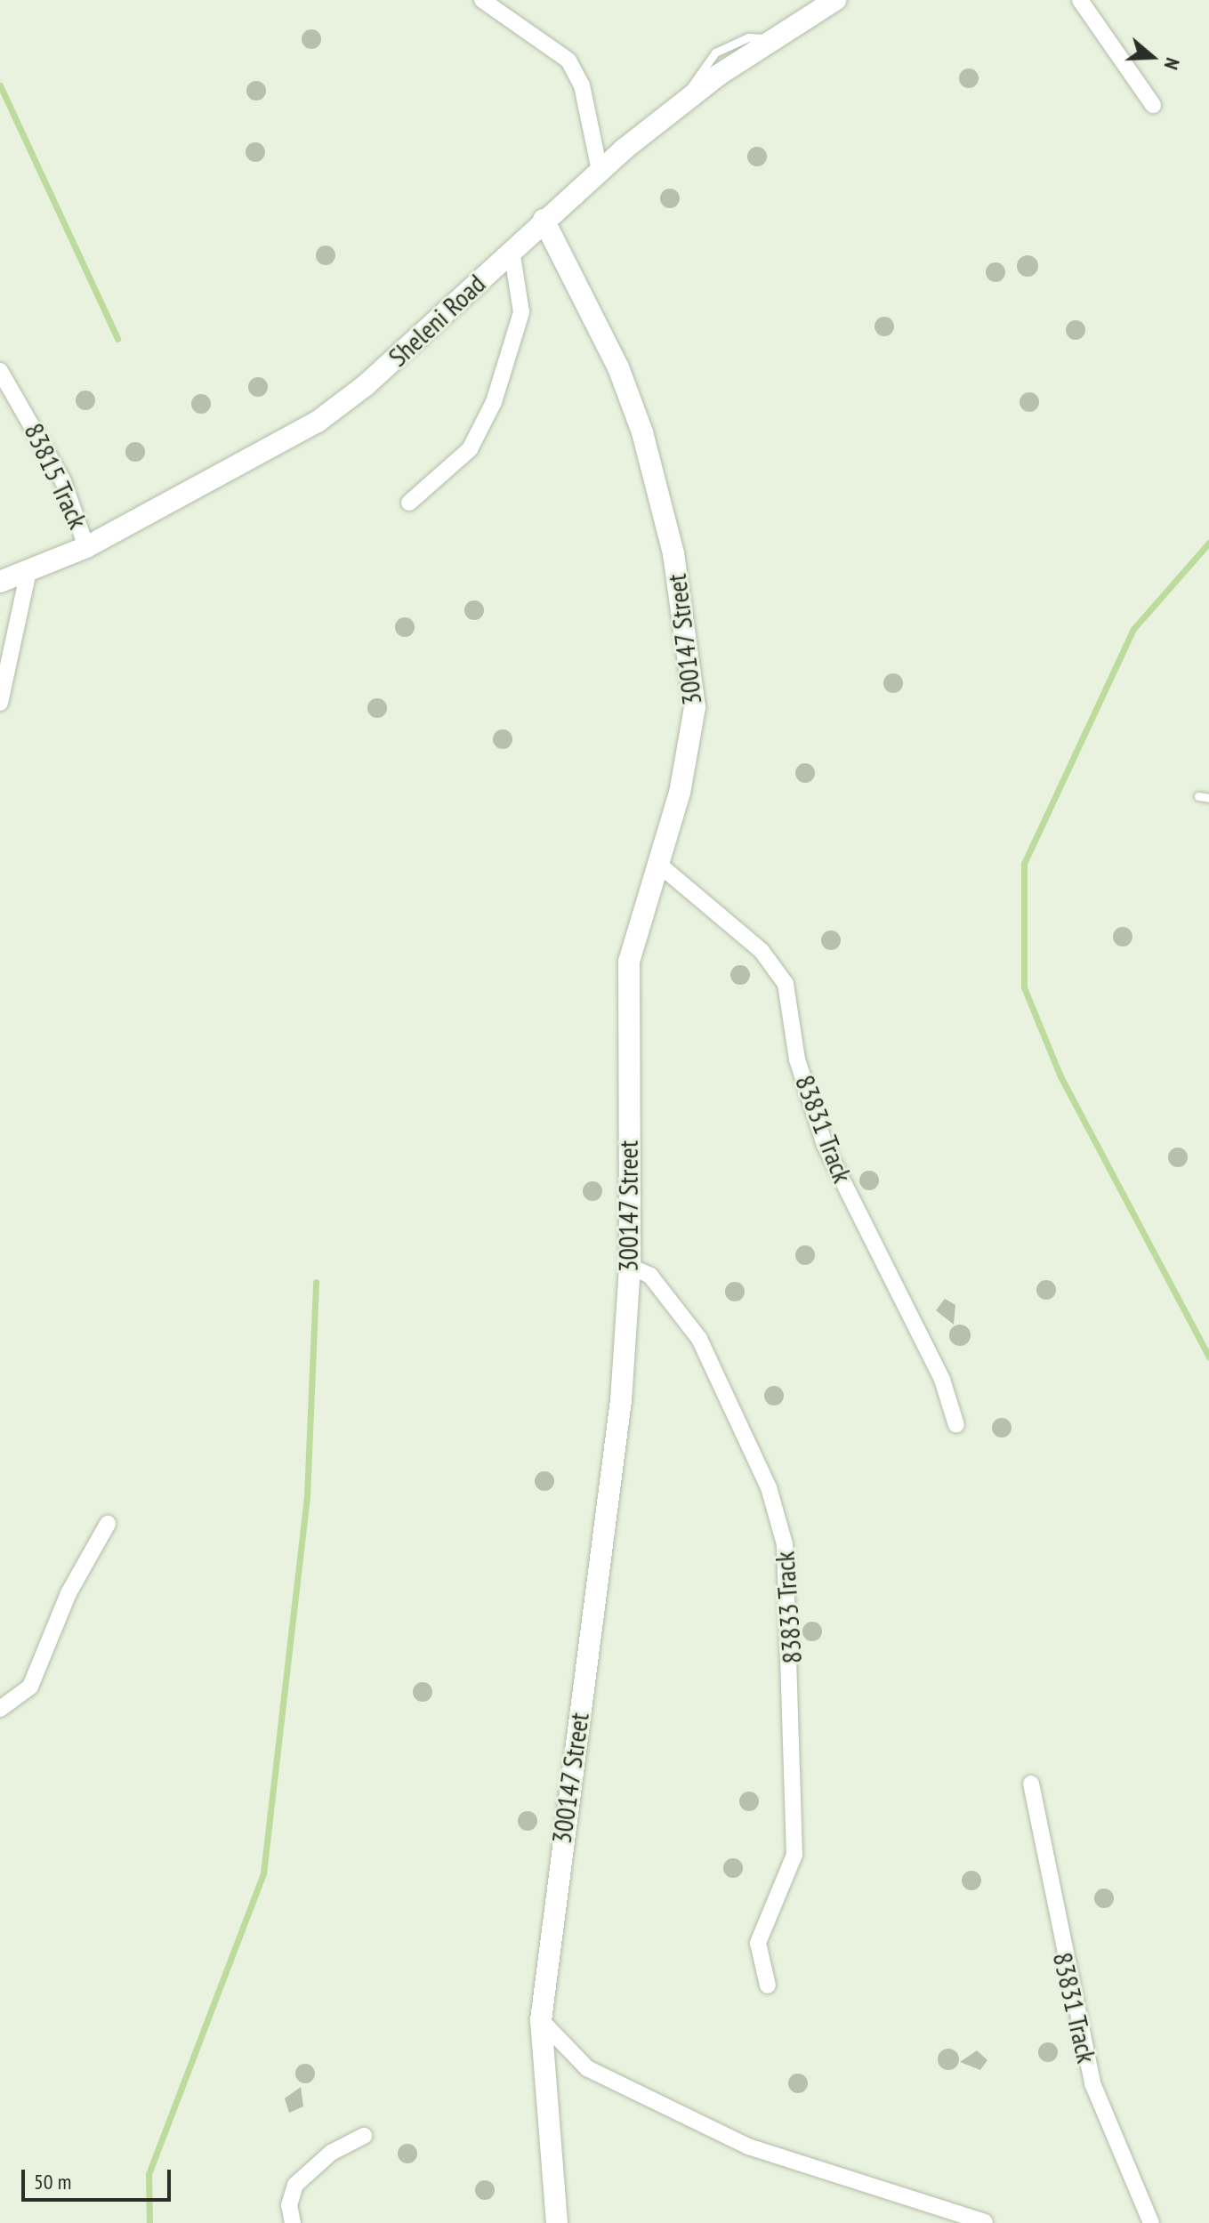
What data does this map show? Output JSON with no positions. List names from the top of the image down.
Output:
{
  "streets": {
    "street": [
      "Sheleni Road",
      "83815 Track",
      "300147 Street",
      "83831 Track",
      "83833 Track"
    ]
  },
  "crossings": [
    ["Sheleni Road", "83815 Track"],
    ["Sheleni Road", "300147 Street"],
    ["300147 Street", "83831 Track"],
    ["300147 Street", "83833 Track"]
  ],
  "scale_bar": "50 m",
  "north": "right"
}
